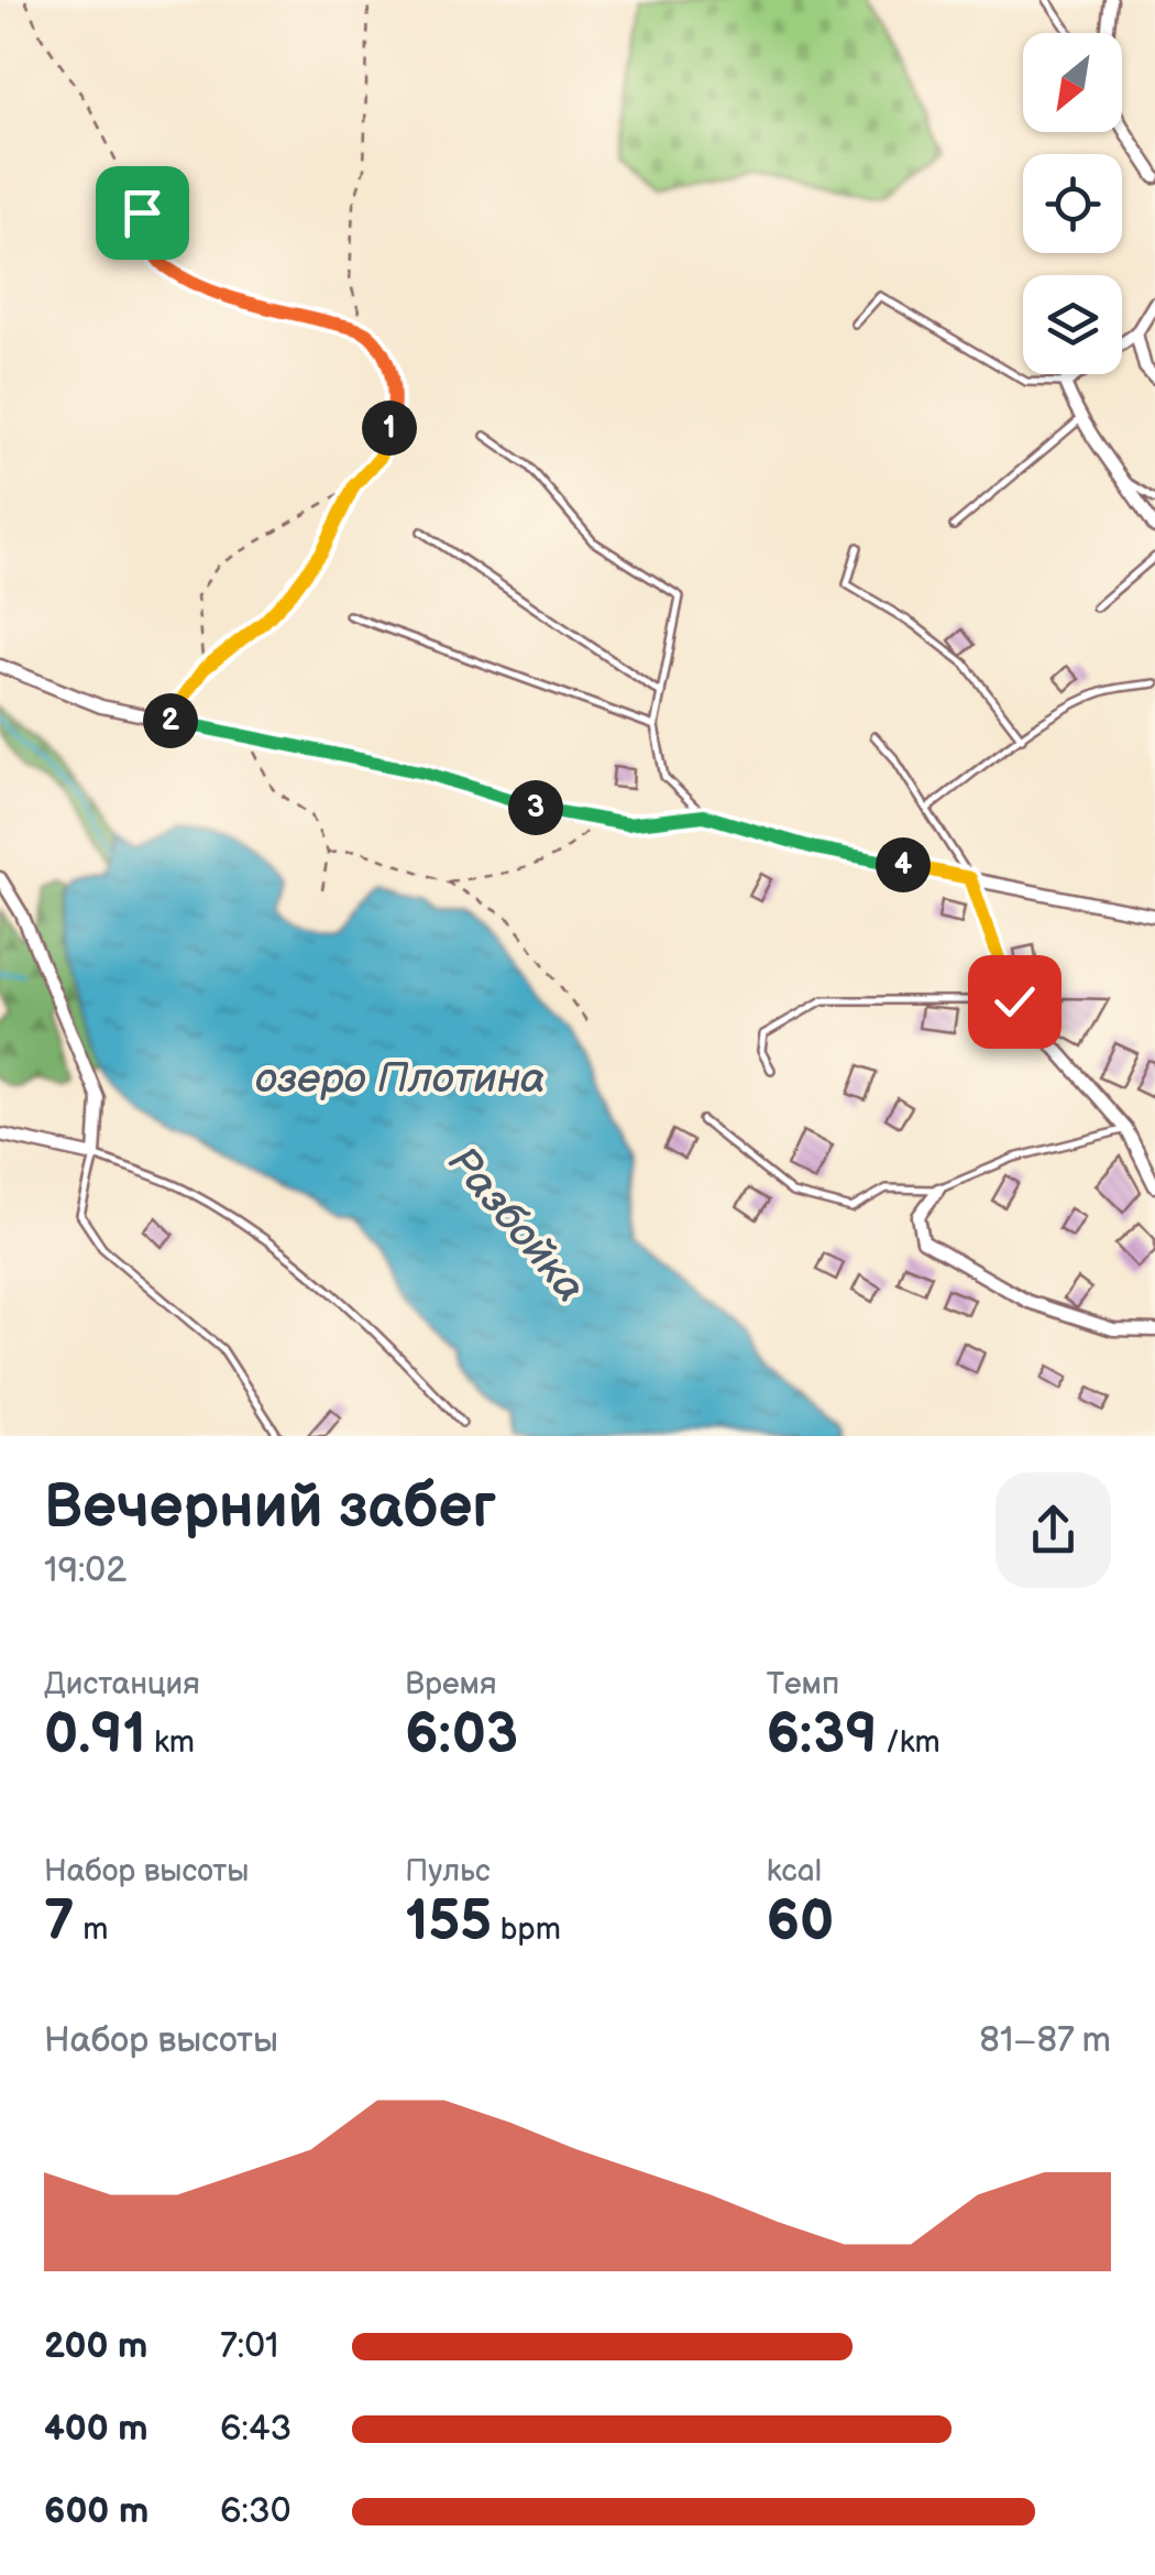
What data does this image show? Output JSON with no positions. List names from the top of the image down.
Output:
{
  "water": ["озеро Плотина", "Разбойка"],
  "north": "bottom left",
  "page": {
    "pins": [
      "1",
      "2",
      "3",
      "4"
    ],
    "heading": ["Вечерний забег", "19:02"],
    "stats": [
      ["Дистанция", "0.91 km"],
      ["Время", "6:03"],
      ["Темп", "6:39 /km"],
      ["Набор высоты", "7 m"],
      ["Пульс", "155 bpm"],
      ["kcal", "60"]
    ],
    "chart": ["Набор высоты", "81–87 m"],
    "list": [
      {
        "name": "200 m",
        "note": "7:01"
      },
      {
        "name": "400 m",
        "note": "6:43"
      },
      {
        "name": "600 m",
        "note": "6:30"
      }
    ]
  }
}
